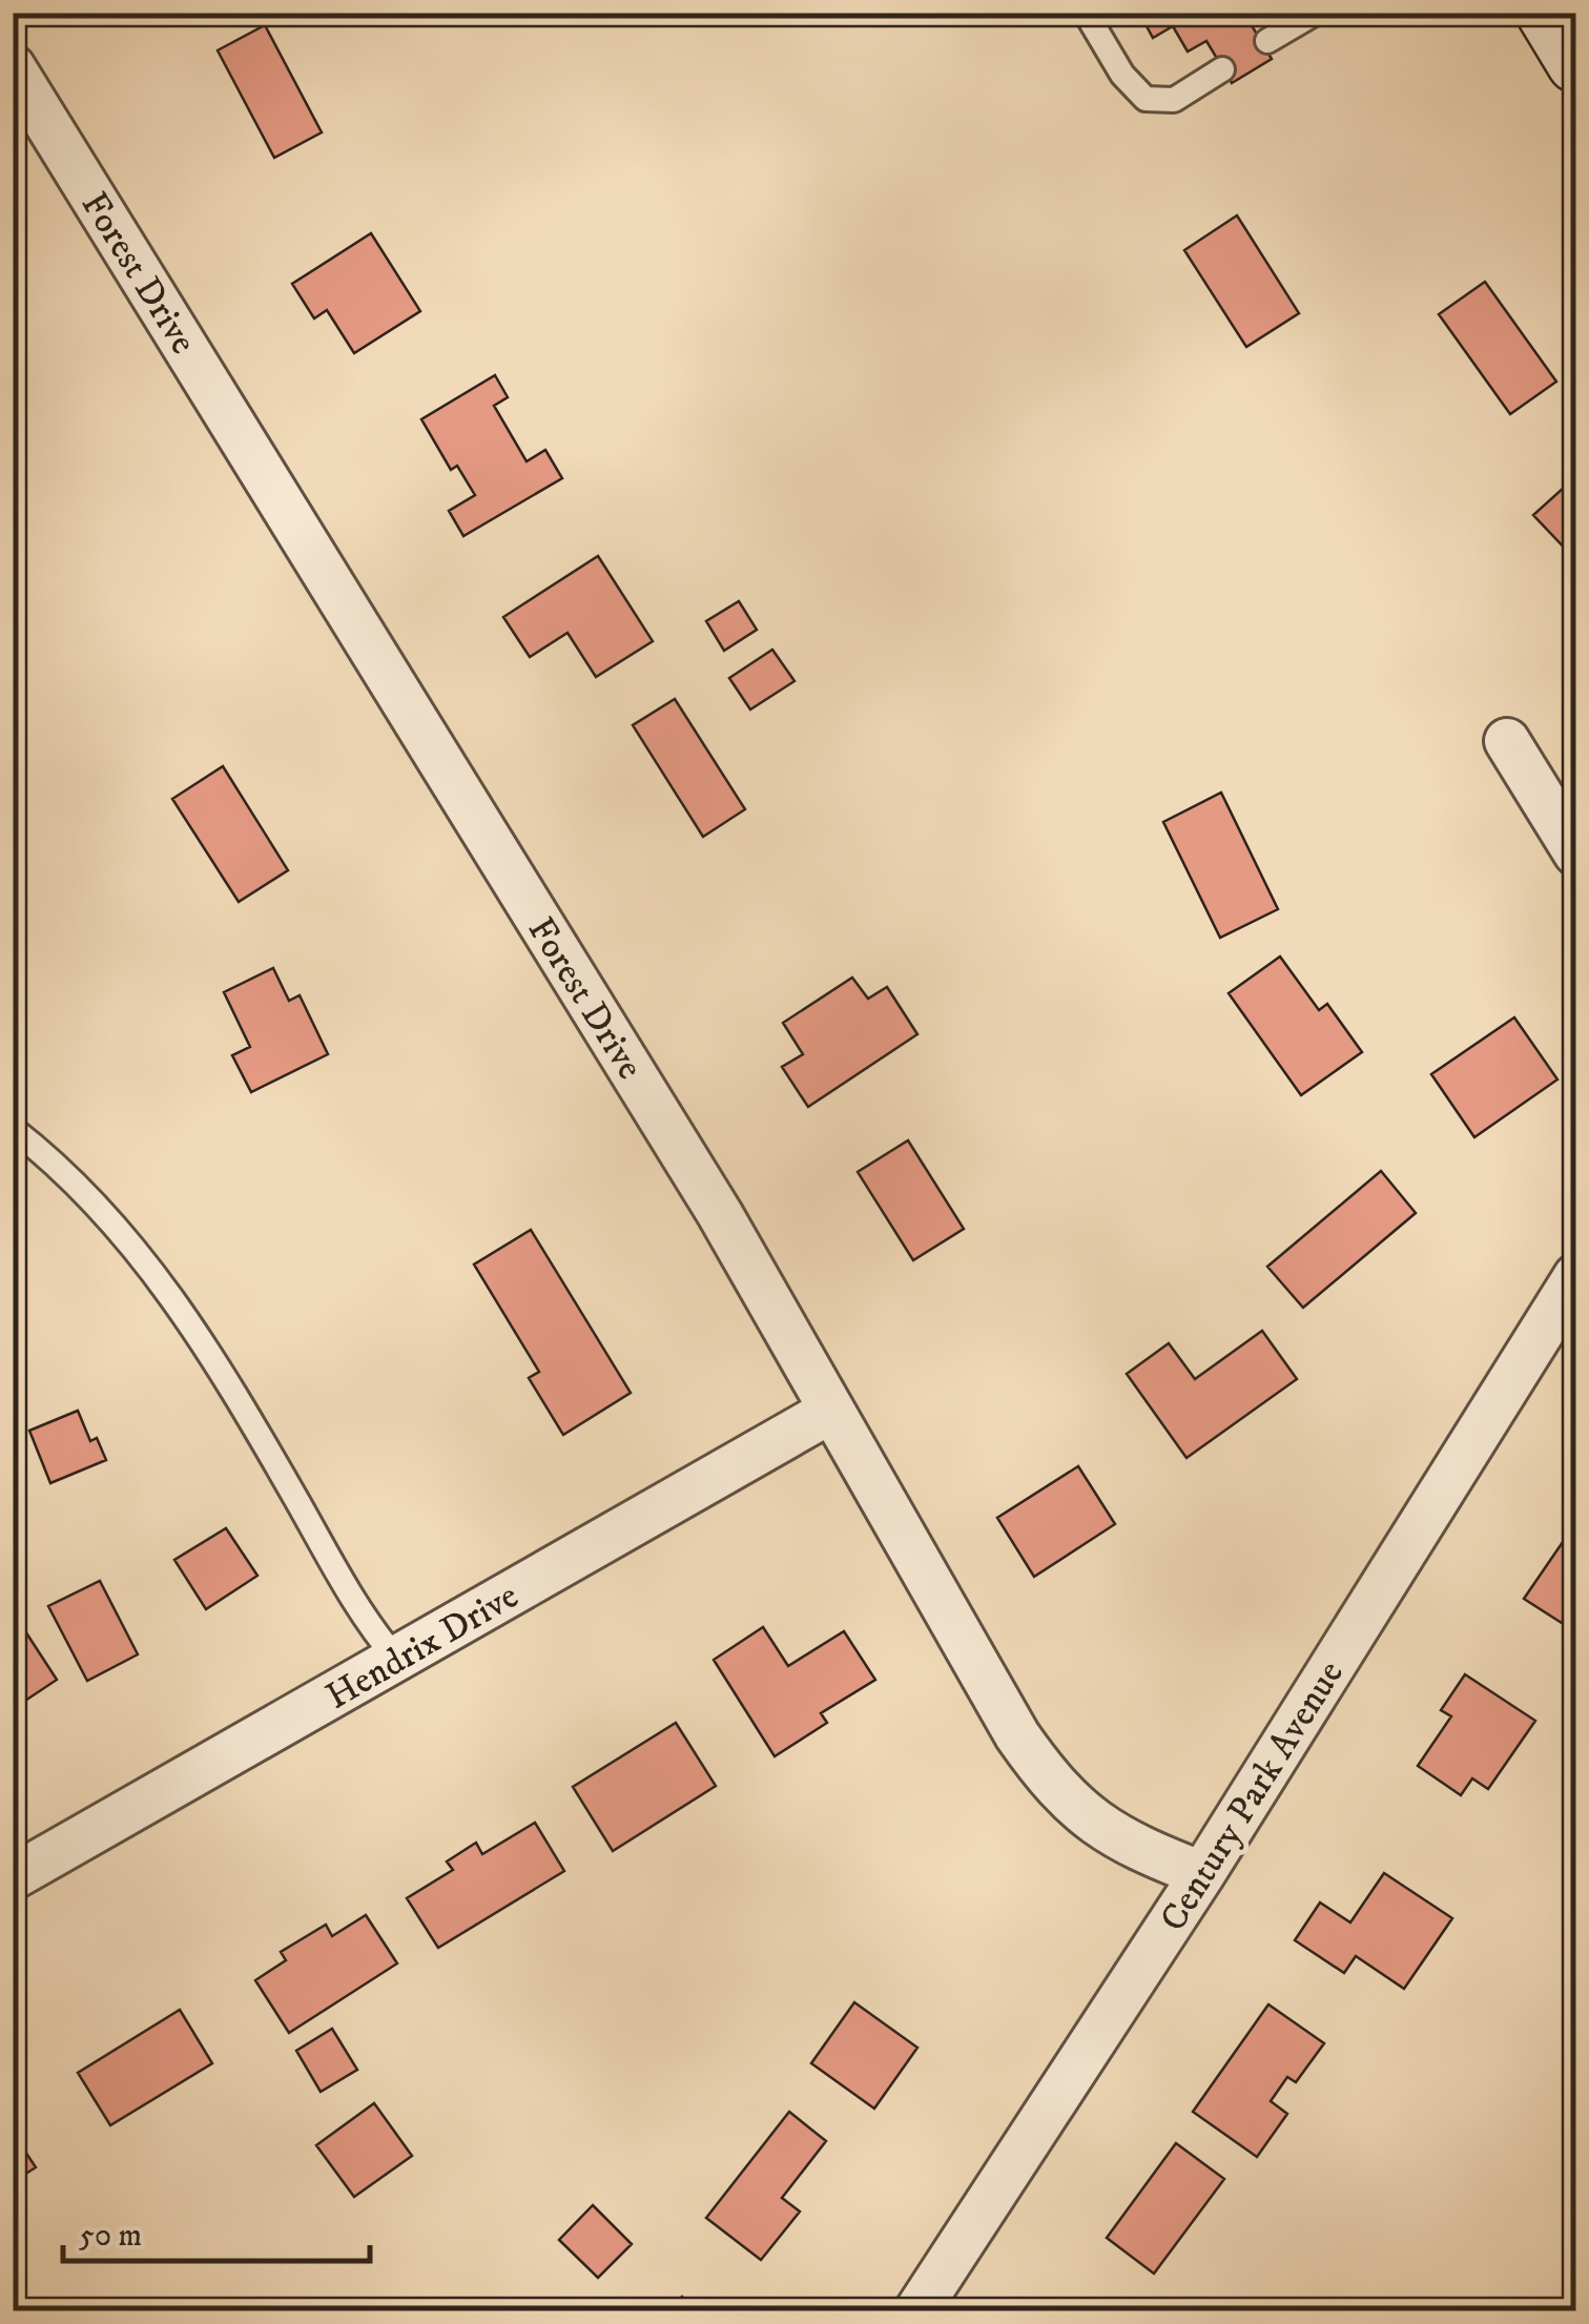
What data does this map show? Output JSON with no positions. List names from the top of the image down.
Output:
{
  "streets": {
    "street": ["Forest Drive", "Hendrix Drive", "Century Park Avenue"]
  },
  "crossings": [
    ["Forest Drive", "Hendrix Drive"],
    ["Forest Drive", "Century Park Avenue"]
  ],
  "scale_bar": "50 m"
}
